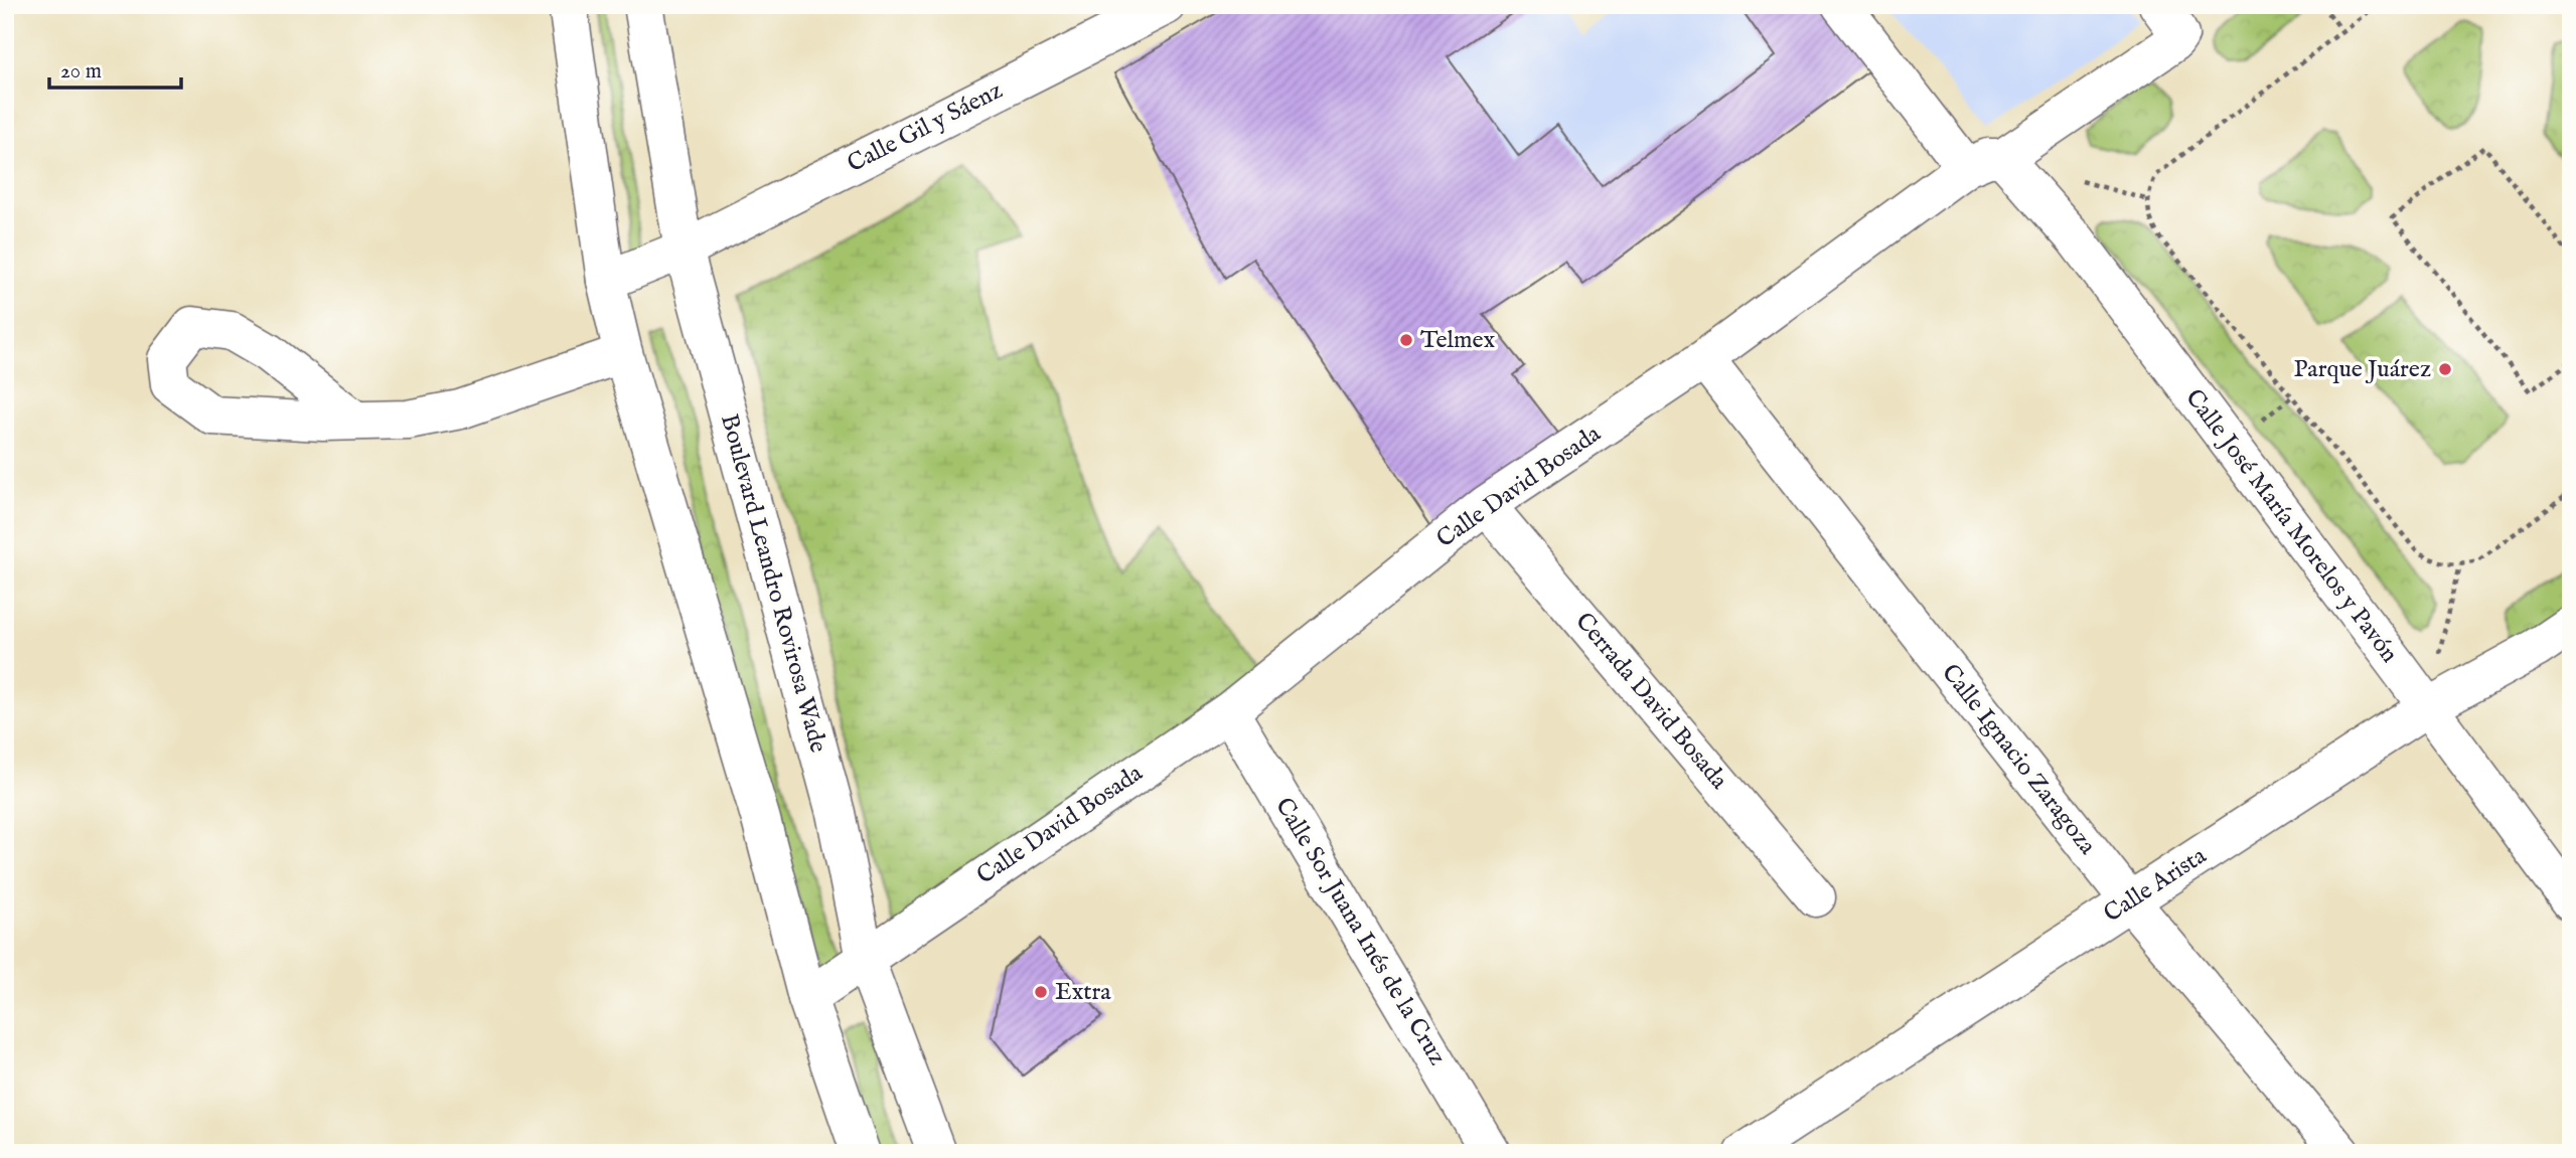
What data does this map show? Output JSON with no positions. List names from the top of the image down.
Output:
{
  "streets": {
    "street": [
      "Calle Gil y Sáenz",
      "Calle David Bosada",
      "Calle José María Morelos y Pavón",
      "Boulevard Leandro Rovirosa Wade",
      "Cerrada David Bosada",
      "Calle Ignacio Zaragoza",
      "Calle Arista",
      "Calle Sor Juana Inés de la Cruz"
    ]
  },
  "crossings": [
    ["Calle Gil y Sáenz", "Boulevard Leandro Rovirosa Wade"],
    ["Calle David Bosada", "Calle José María Morelos y Pavón"],
    ["Calle David Bosada", "Boulevard Leandro Rovirosa Wade"],
    ["Calle David Bosada", "Cerrada David Bosada"],
    ["Calle David Bosada", "Calle Ignacio Zaragoza"],
    ["Calle David Bosada", "Calle Sor Juana Inés de la Cruz"],
    ["Calle José María Morelos y Pavón", "Calle Arista"],
    ["Calle Ignacio Zaragoza", "Calle Arista"]
  ],
  "places": ["Telmex", "Parque Juárez", "Extra"],
  "scale_bar": "20 m"
}
